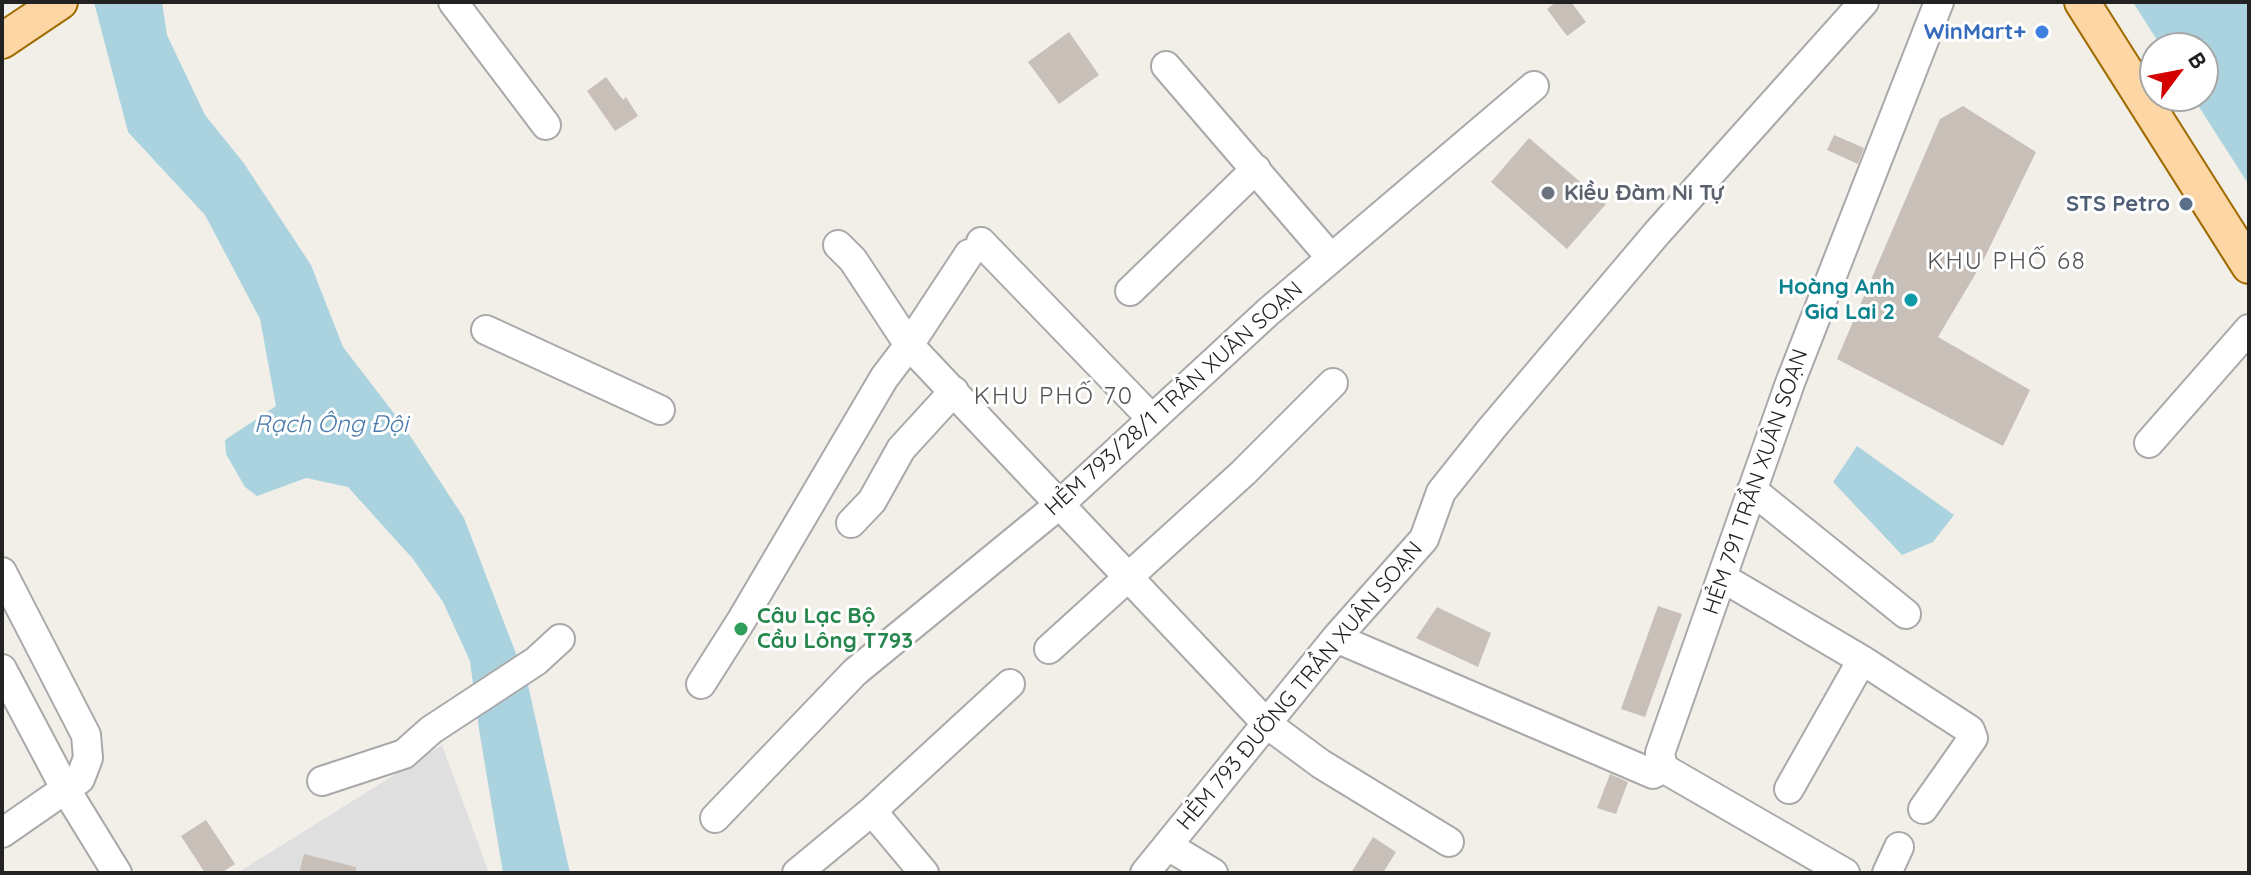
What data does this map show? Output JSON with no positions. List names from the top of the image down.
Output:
{
  "streets": {
    "street": ["HẺM 793/28/1 TRẦN XUÂN SOẠN", "HẺM 791 TRẦN XUÂN SOẠN", "HẺM 793 ĐƯỜNG TRẦN XUÂN SOẠN"]
  },
  "districts": ["KHU PHỐ 68", "KHU PHỐ 70"],
  "water": ["Rạch Ông Đội"],
  "places": [
    "WinMart+",
    "Kiều Đàm Ni Tự",
    "STS Petro",
    "Hoàng Anh Gia Lai 2",
    "Câu Lạc Bộ Cầu Lông T793"
  ],
  "north": "top right"
}
